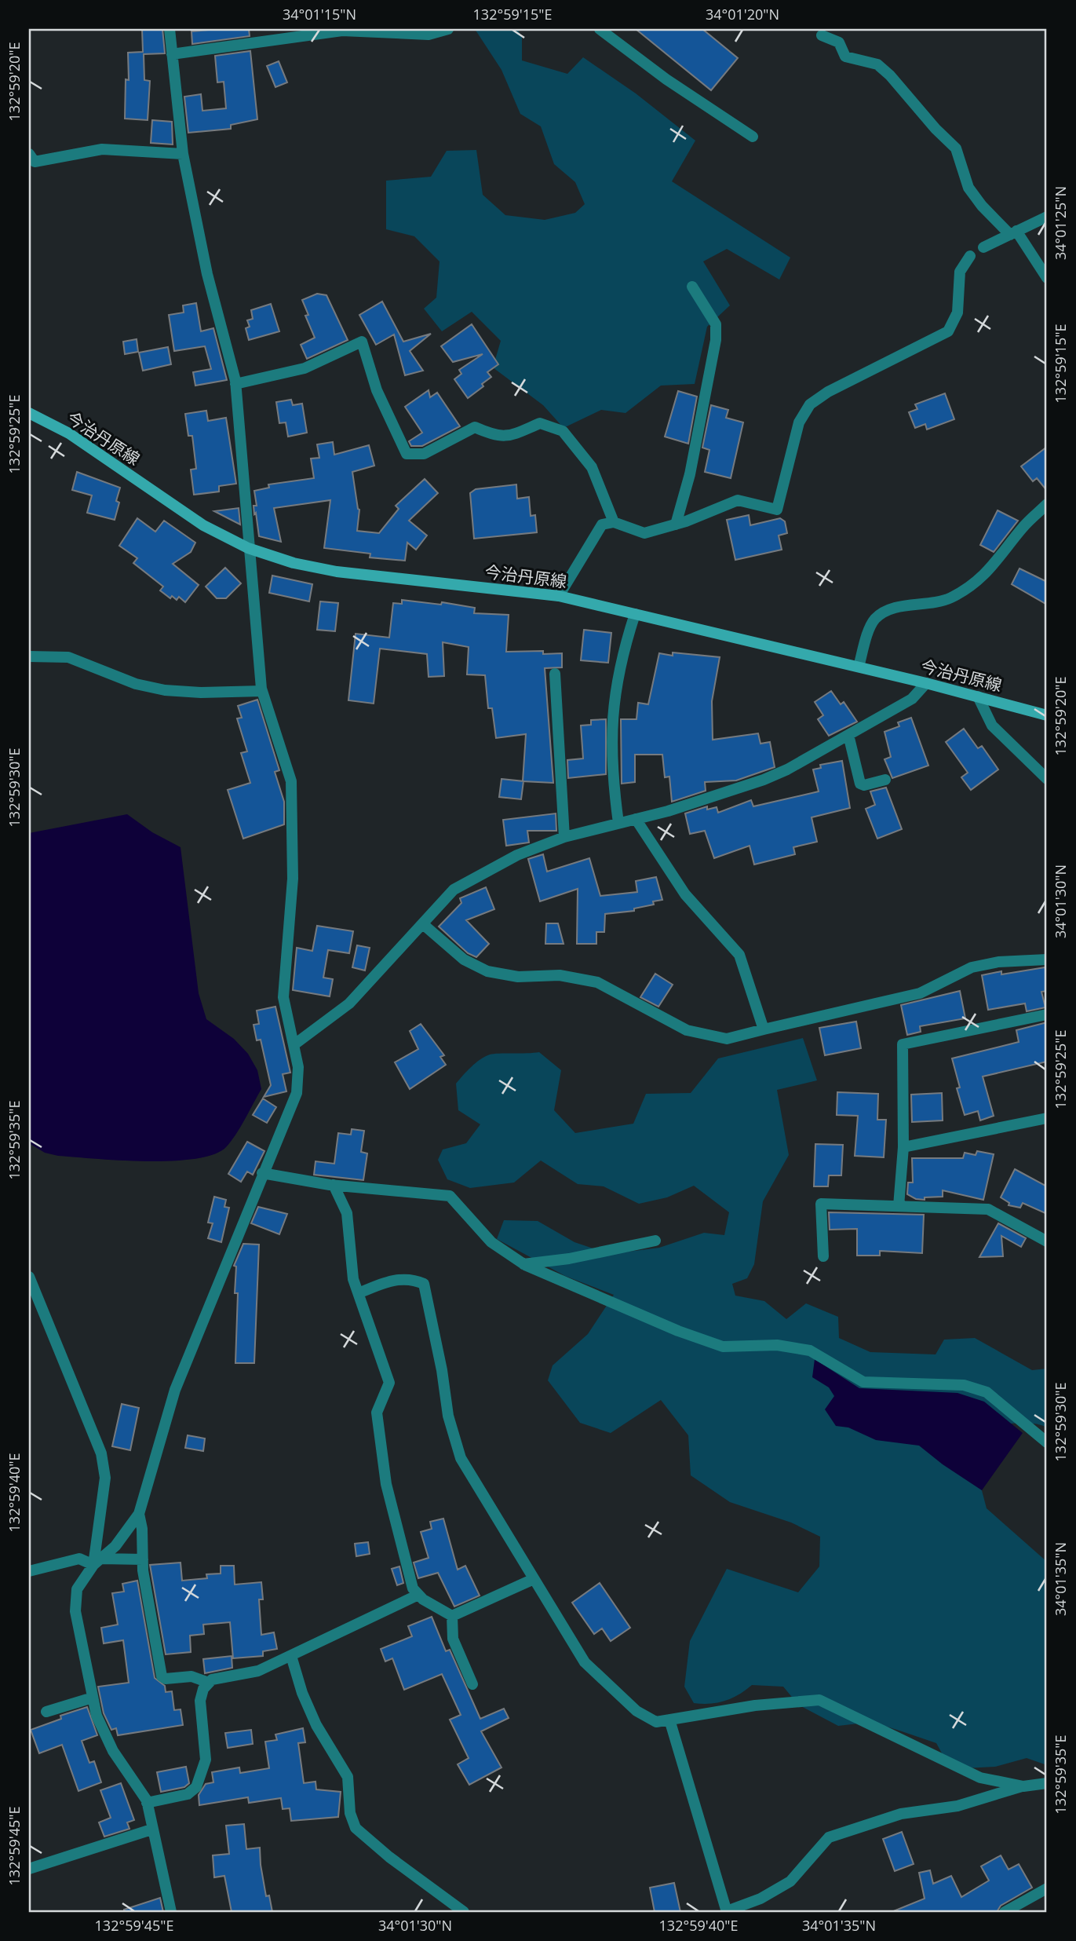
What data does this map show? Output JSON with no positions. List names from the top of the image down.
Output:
{
  "streets": {
    "main road": ["今治丹原線"]
  },
  "coordinates": [
    "34°01'15\"N",
    "132°59'15\"E",
    "34°01'20\"N",
    "132°59'20\"E",
    "34°01'25\"N",
    "132°59'25\"E",
    "132°59'30\"E",
    "34°01'30\"N",
    "132°59'35\"E",
    "132°59'40\"E",
    "34°01'35\"N",
    "132°59'45\"E"
  ]
}
